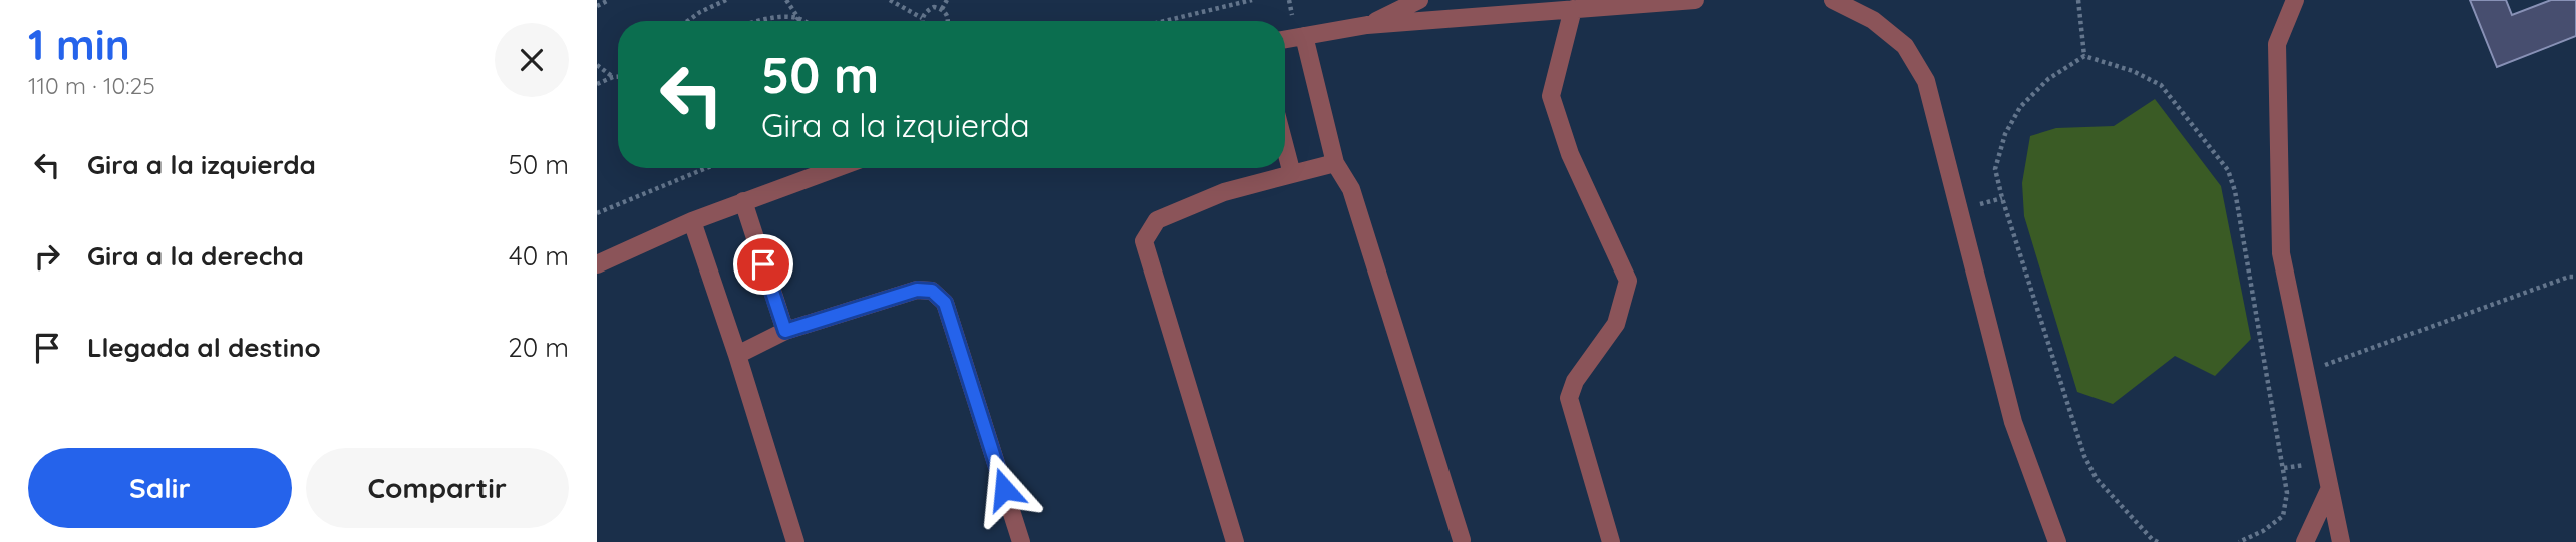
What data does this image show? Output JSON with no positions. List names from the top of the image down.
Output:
{
  "page": {
    "heading": ["1 min", "110 m · 10:25"],
    "turn": ["50 m", "Gira a la izquierda"],
    "list": [
      {
        "name": "Gira a la izquierda",
        "value": "50 m"
      },
      {
        "name": "Gira a la derecha",
        "value": "40 m"
      },
      {
        "name": "Llegada al destino",
        "value": "20 m"
      }
    ],
    "buttons": ["Salir", "Compartir"]
  }
}
